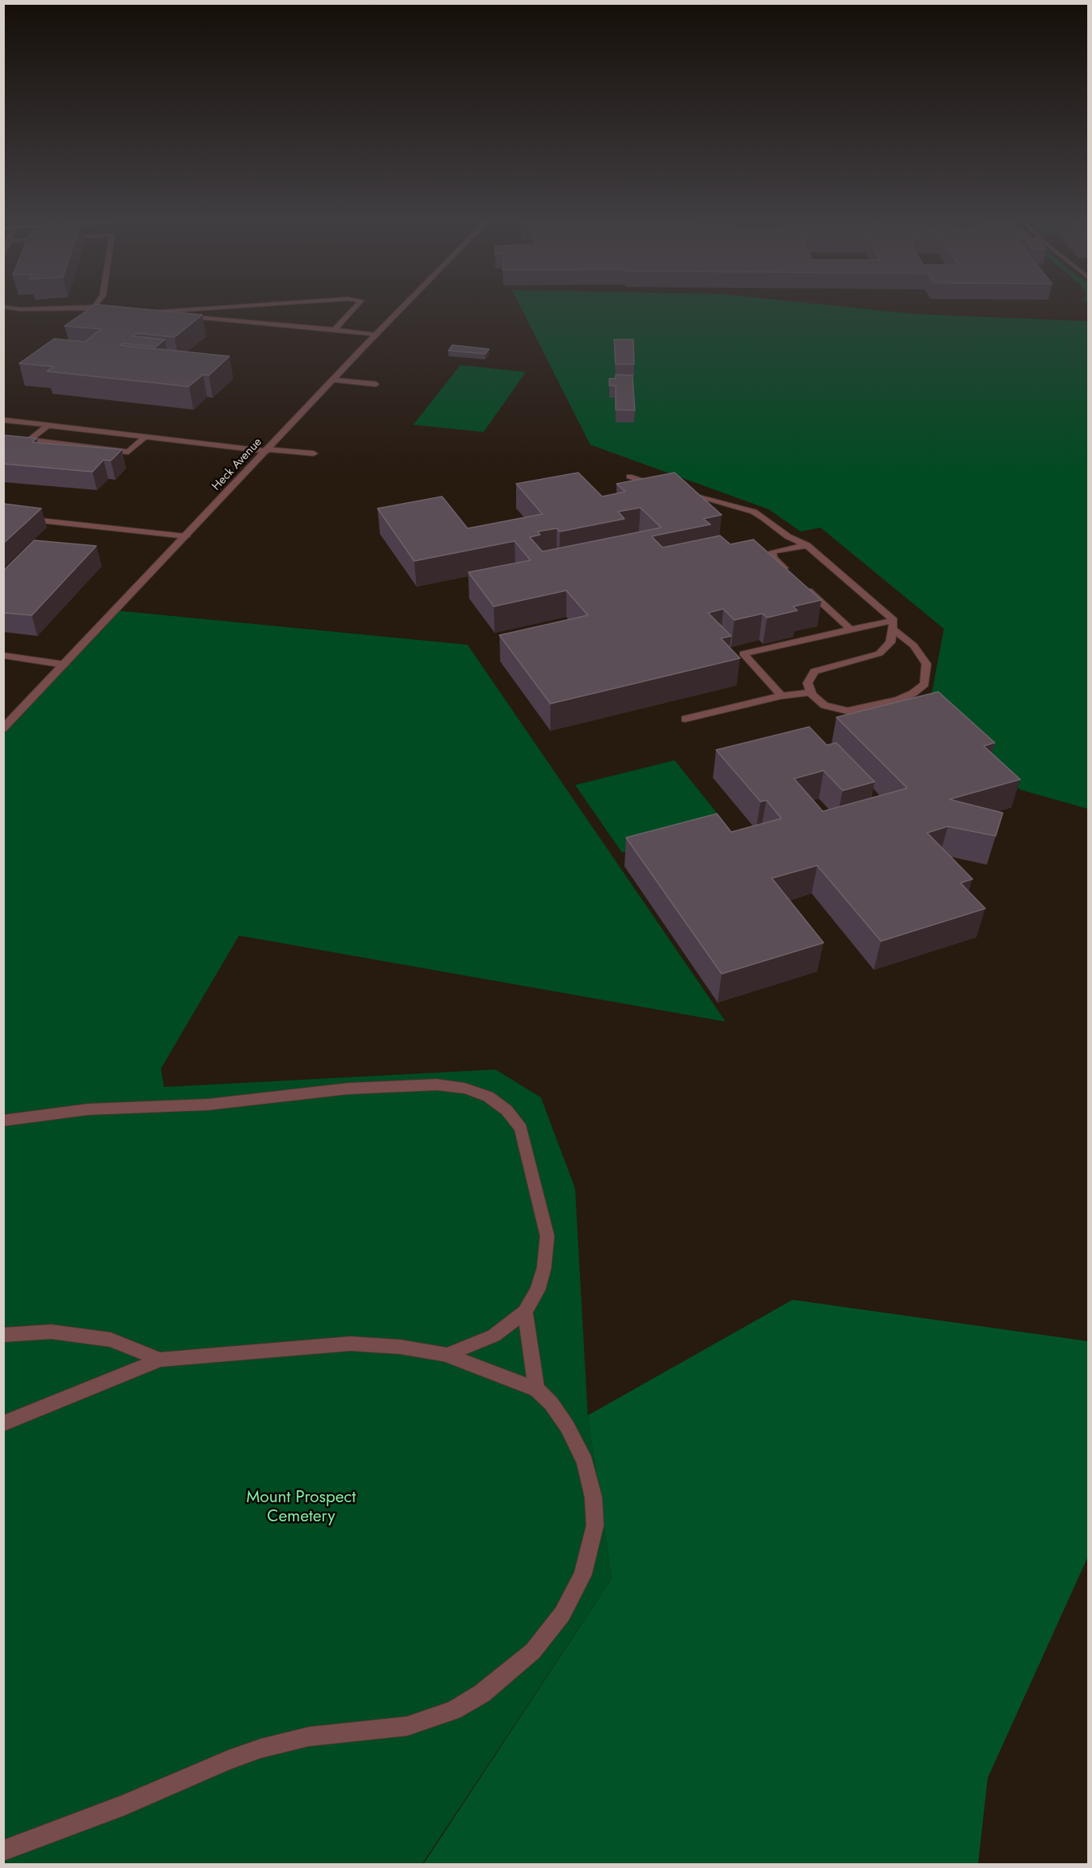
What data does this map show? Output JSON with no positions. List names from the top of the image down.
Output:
{
  "streets": {
    "street": ["Heck Avenue"]
  },
  "parks": ["Mount Prospect Cemetery"]
}
